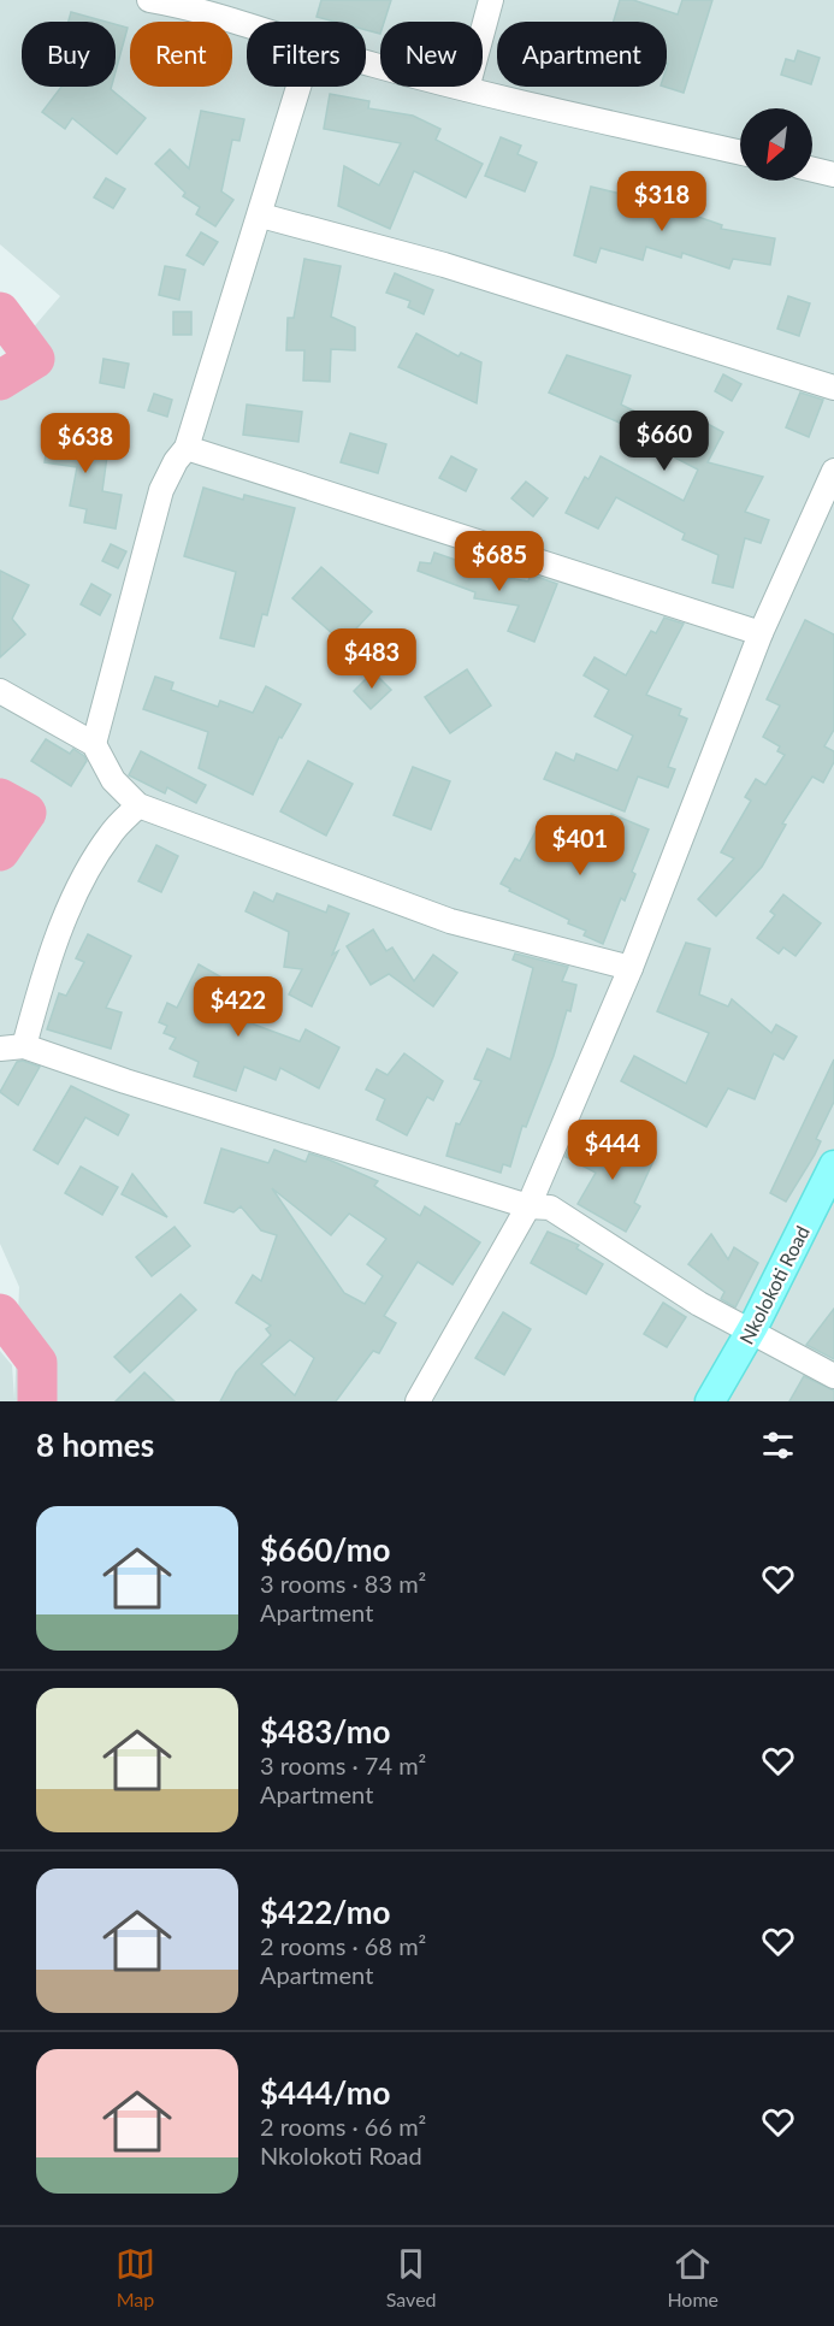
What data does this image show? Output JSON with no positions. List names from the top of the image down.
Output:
{
  "streets": {
    "main road": ["Nkolokoti Road"]
  },
  "north": "bottom left",
  "page": {
    "chip": [
      "Buy",
      "Rent",
      "Filters",
      "New",
      "Apartment"
    ],
    "price": [
      "$318",
      "$660",
      "$638",
      "$685",
      "$483",
      "$401",
      "$422",
      "$444"
    ],
    "heading": "8 homes",
    "list": [
      {
        "name": "$660/mo",
        "note": "3 rooms · 83 m² · Apartment"
      },
      {
        "name": "$483/mo",
        "note": "3 rooms · 74 m² · Apartment"
      },
      {
        "name": "$422/mo",
        "note": "2 rooms · 68 m² · Apartment"
      },
      {
        "name": "$444/mo",
        "note": "2 rooms · 66 m² · Nkolokoti Road"
      }
    ],
    "tabs": ["Map", "Saved", "Home"]
  }
}
